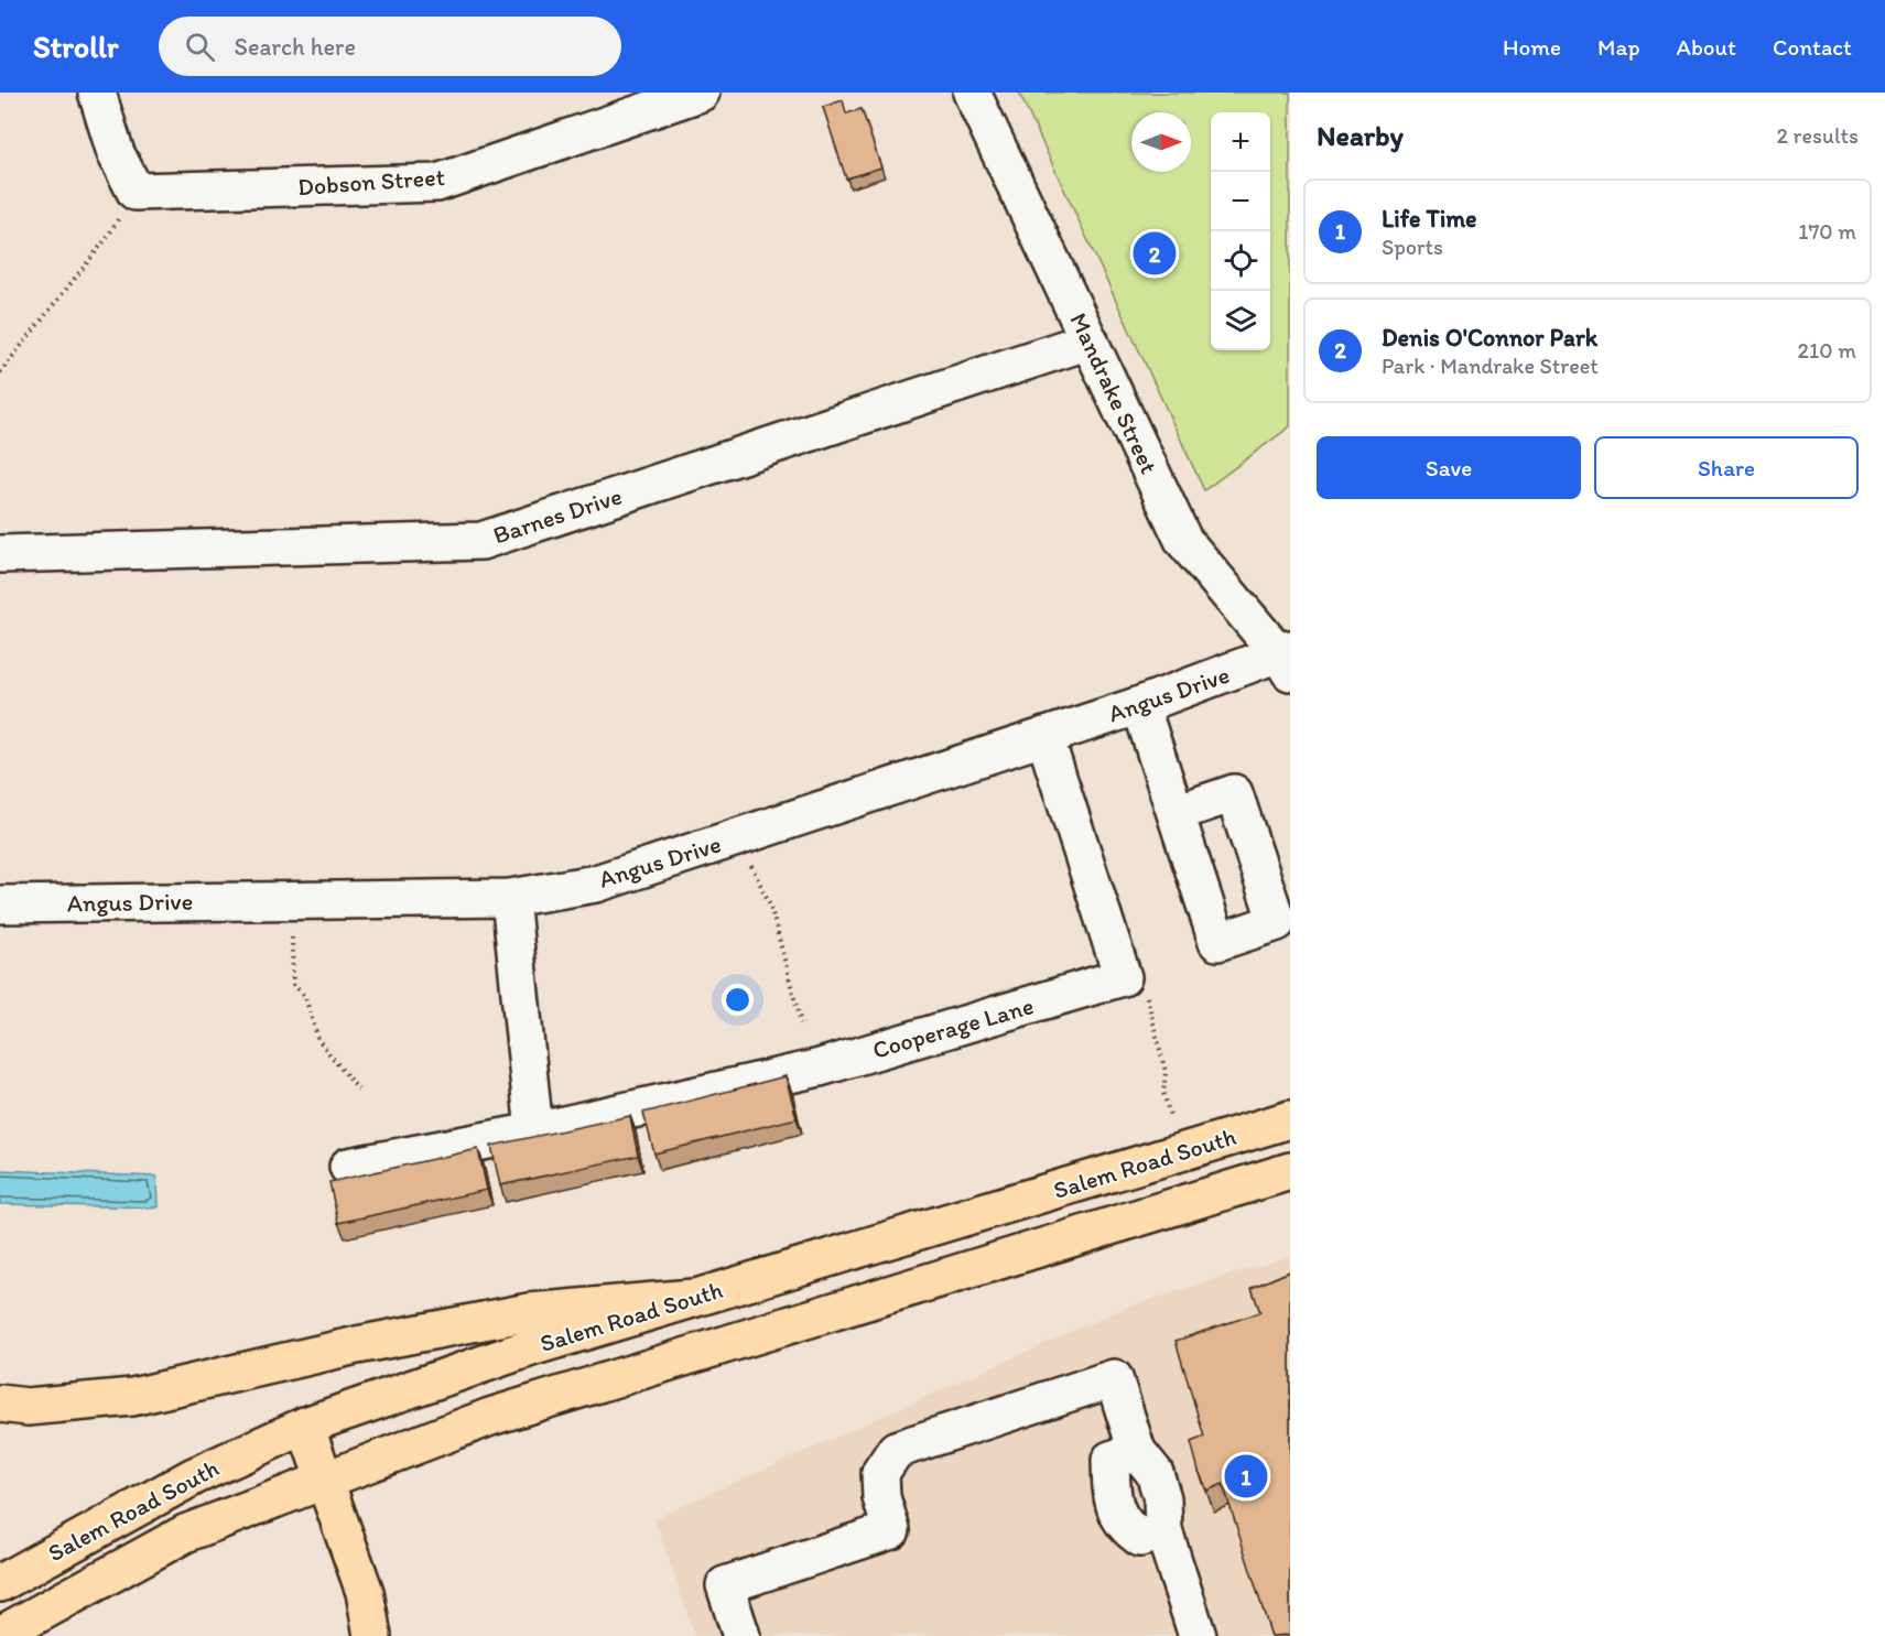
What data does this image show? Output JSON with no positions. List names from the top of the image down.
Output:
{
  "streets": {
    "main road": ["Salem Road South"],
    "street": [
      "Dobson Street",
      "Mandrake Street",
      "Barnes Drive",
      "Angus Drive",
      "Cooperage Lane"
    ]
  },
  "crossings": [
    ["Mandrake Street", "Barnes Drive"],
    ["Mandrake Street", "Angus Drive"],
    ["Angus Drive", "Cooperage Lane"]
  ],
  "north": "right",
  "page": {
    "header": "Strollr",
    "search": "Search here",
    "nav": [
      "Home",
      "Map",
      "About",
      "Contact"
    ],
    "heading": ["Nearby", "2 results"],
    "map_buttons": ["+", "−"],
    "list": [
      {
        "mark": "1",
        "name": "Life Time",
        "note": "Sports",
        "value": "170 m"
      },
      {
        "mark": "2",
        "name": "Denis O'Connor Park",
        "note": "Park · Mandrake Street",
        "value": "210 m"
      }
    ],
    "pins": ["2", "1"],
    "buttons": ["Save", "Share"]
  }
}
